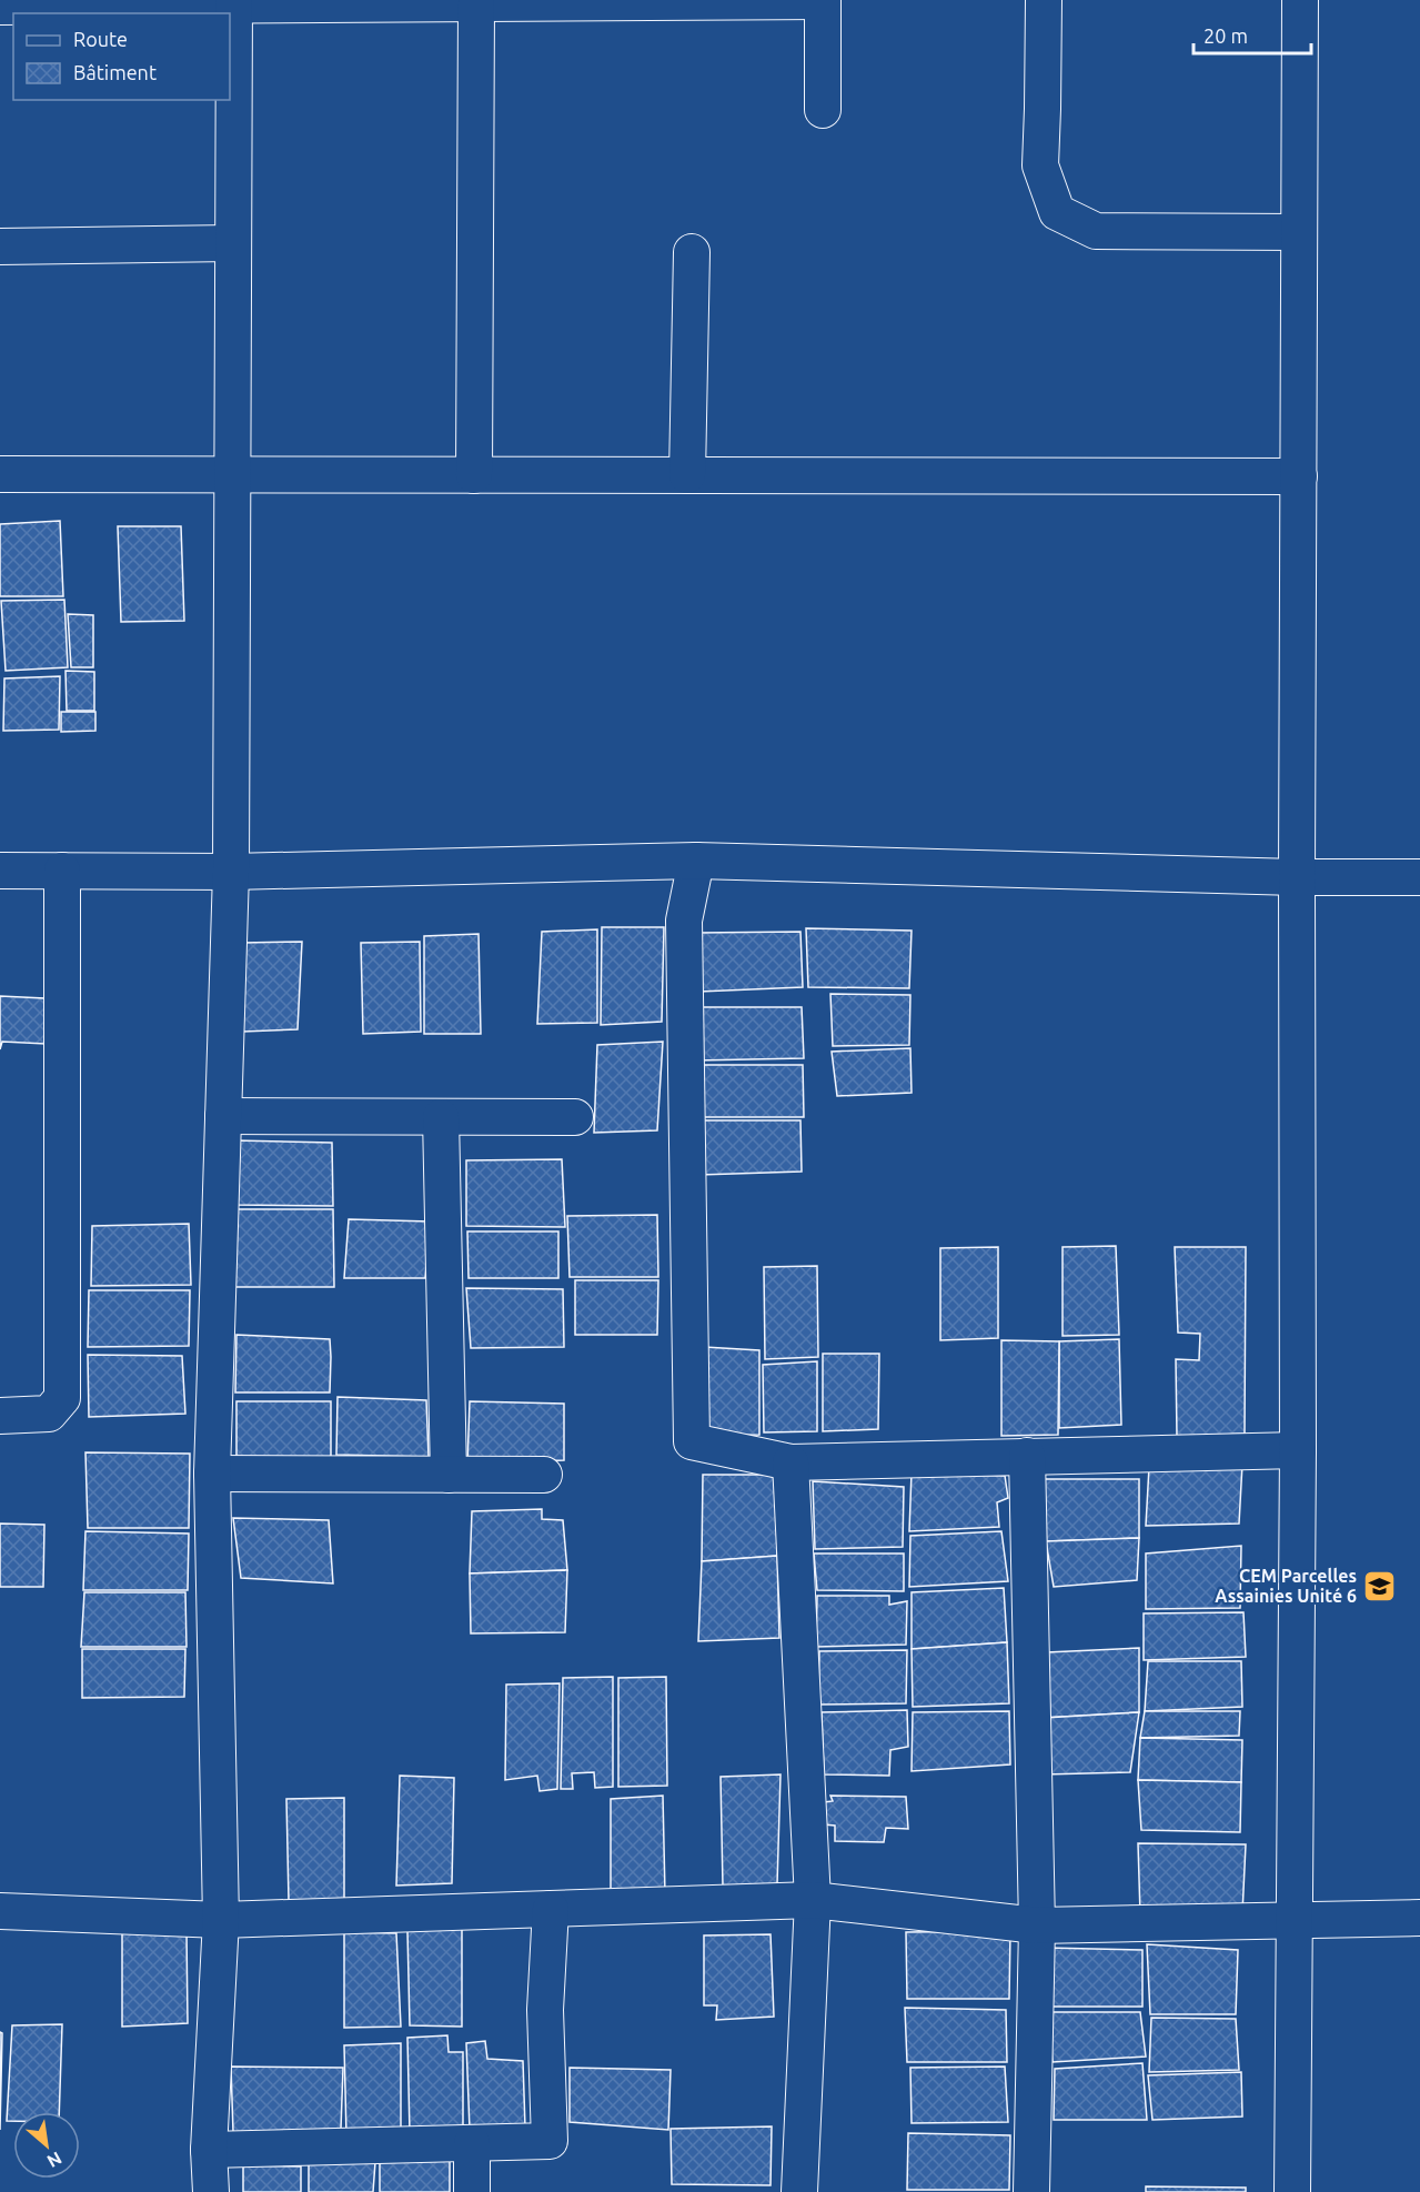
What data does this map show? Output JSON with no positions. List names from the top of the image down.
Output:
{
  "places": {
    "school or university": ["CEM Parcelles Assainies Unité 6"]
  },
  "legend": ["Route", "Bâtiment"],
  "scale_bar": "20 m",
  "north": "bottom right"
}
